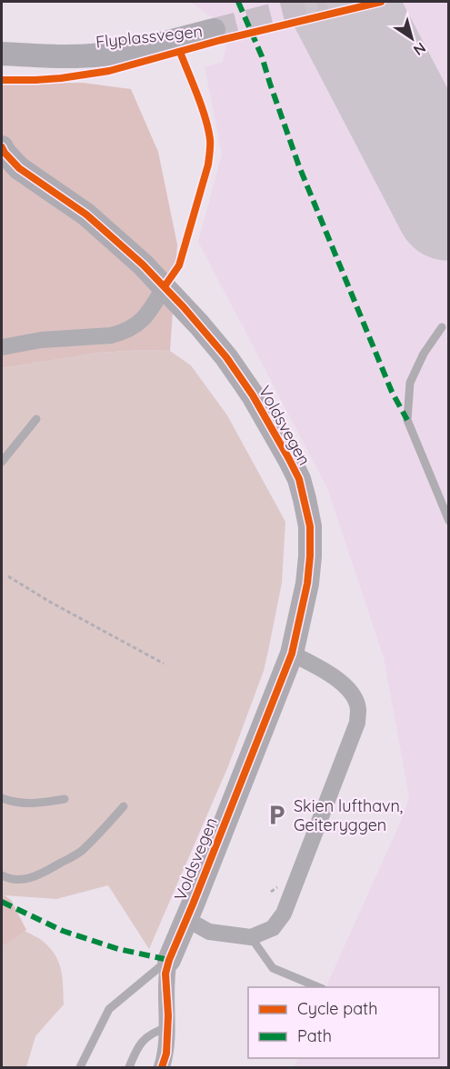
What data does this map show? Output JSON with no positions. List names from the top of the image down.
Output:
{
  "streets": {
    "street": ["Flyplassvegen", "Voldsvegen"]
  },
  "places": {
    "parking": ["Skien lufthavn, Geiteryggen"]
  },
  "legend": ["Cycle path", "Path"],
  "north": "bottom right"
}
